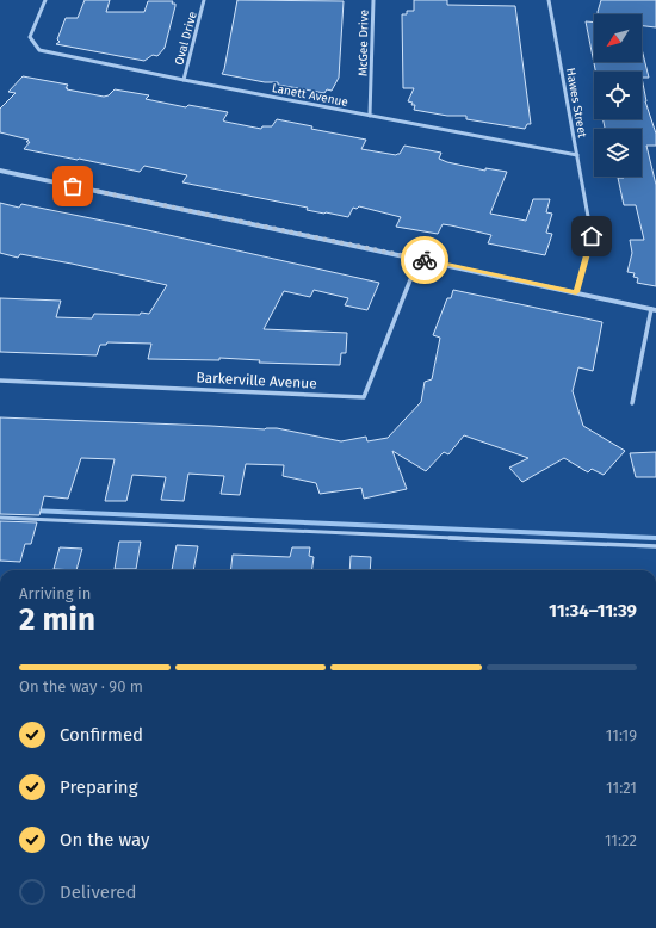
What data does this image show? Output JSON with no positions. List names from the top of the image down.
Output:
{
  "streets": {
    "street": [
      "Oval Drive",
      "McGee Drive",
      "Lanett Avenue",
      "Hawes Street",
      "Barkerville Avenue"
    ]
  },
  "crossings": [
    ["Oval Drive", "Lanett Avenue"],
    ["McGee Drive", "Lanett Avenue"],
    ["Lanett Avenue", "Hawes Street"]
  ],
  "north": "bottom left",
  "page": {
    "heading": ["2 min", "Arriving in", "11:34–11:39"],
    "bar": "On the way · 90 m",
    "list": [
      ["Confirmed", "11:19"],
      ["Preparing", "11:21"],
      ["On the way", "11:22"],
      "Delivered"
    ]
  }
}
